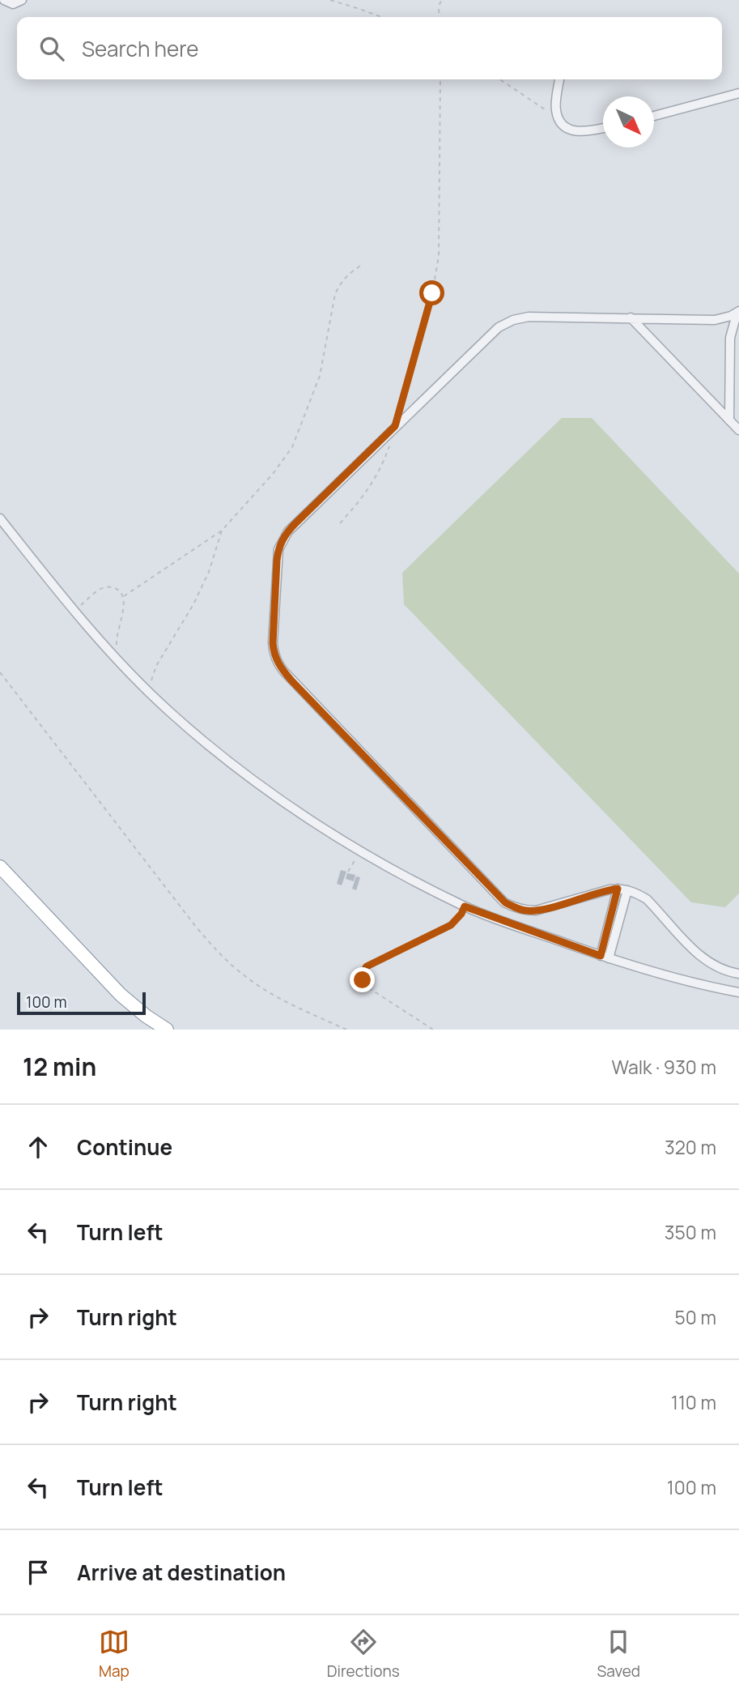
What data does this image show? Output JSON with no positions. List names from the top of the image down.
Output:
{
  "scale_bar": "100 m",
  "north": "bottom right",
  "page": {
    "search": "Search here",
    "scale": "100 m",
    "heading": ["12 min", "Walk · 930 m"],
    "list": [
      ["Continue", "320 m"],
      ["Turn left", "350 m"],
      ["Turn right", "50 m"],
      ["Turn right", "110 m"],
      ["Turn left", "100 m"],
      "Arrive at destination"
    ],
    "nav": ["Map", "Directions", "Saved"]
  }
}
